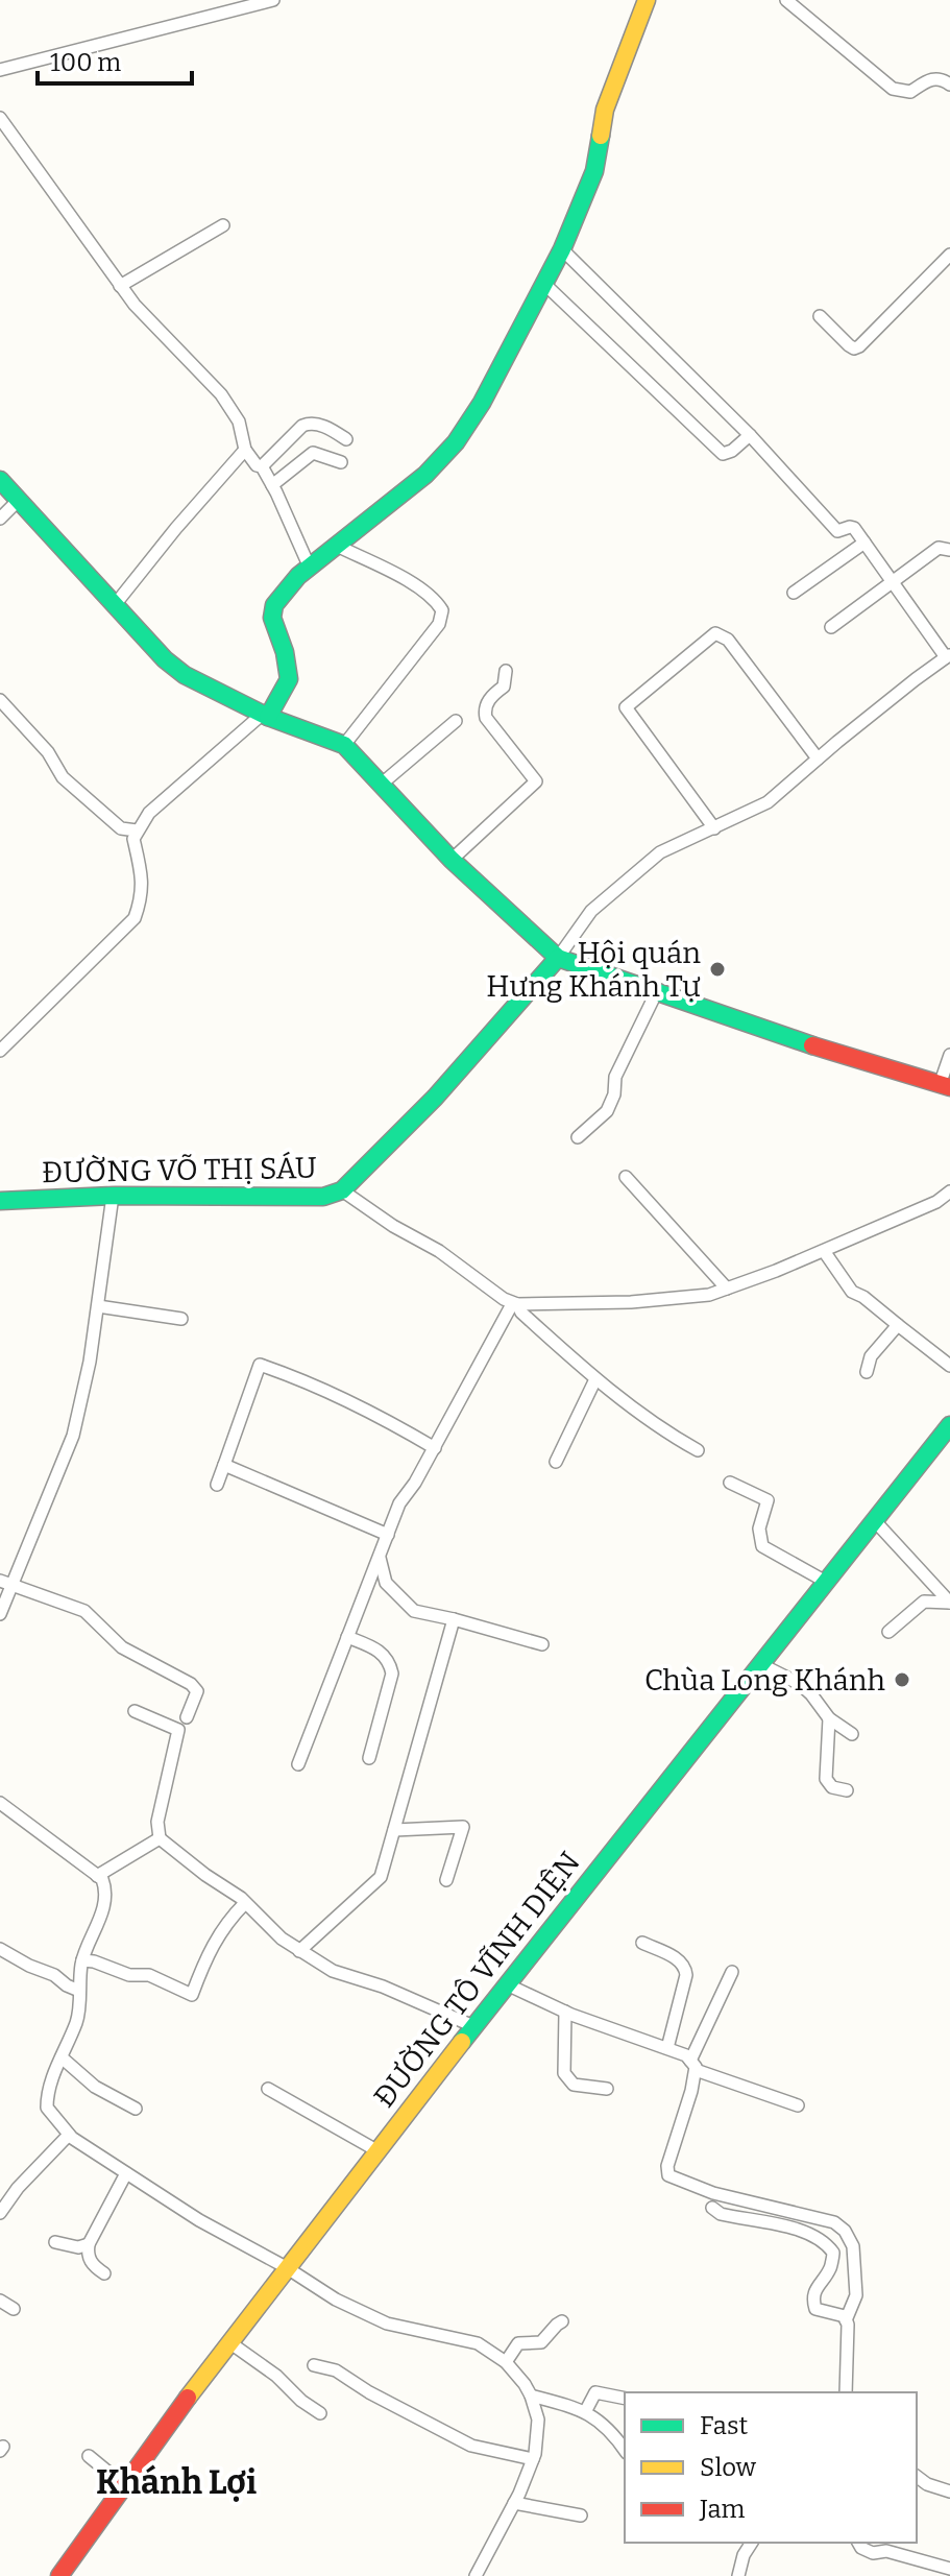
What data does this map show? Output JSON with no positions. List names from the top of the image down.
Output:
{
  "streets": {
    "main road": ["ĐƯỜNG VÕ THỊ SÁU", "ĐƯỜNG TÔ VĨNH DIỆN"]
  },
  "districts": ["Khánh Lợi"],
  "places": ["Hội quán Hưng Khánh Tự", "Chùa Long Khánh"],
  "legend": ["Fast", "Slow", "Jam"],
  "scale_bar": "100 m"
}
